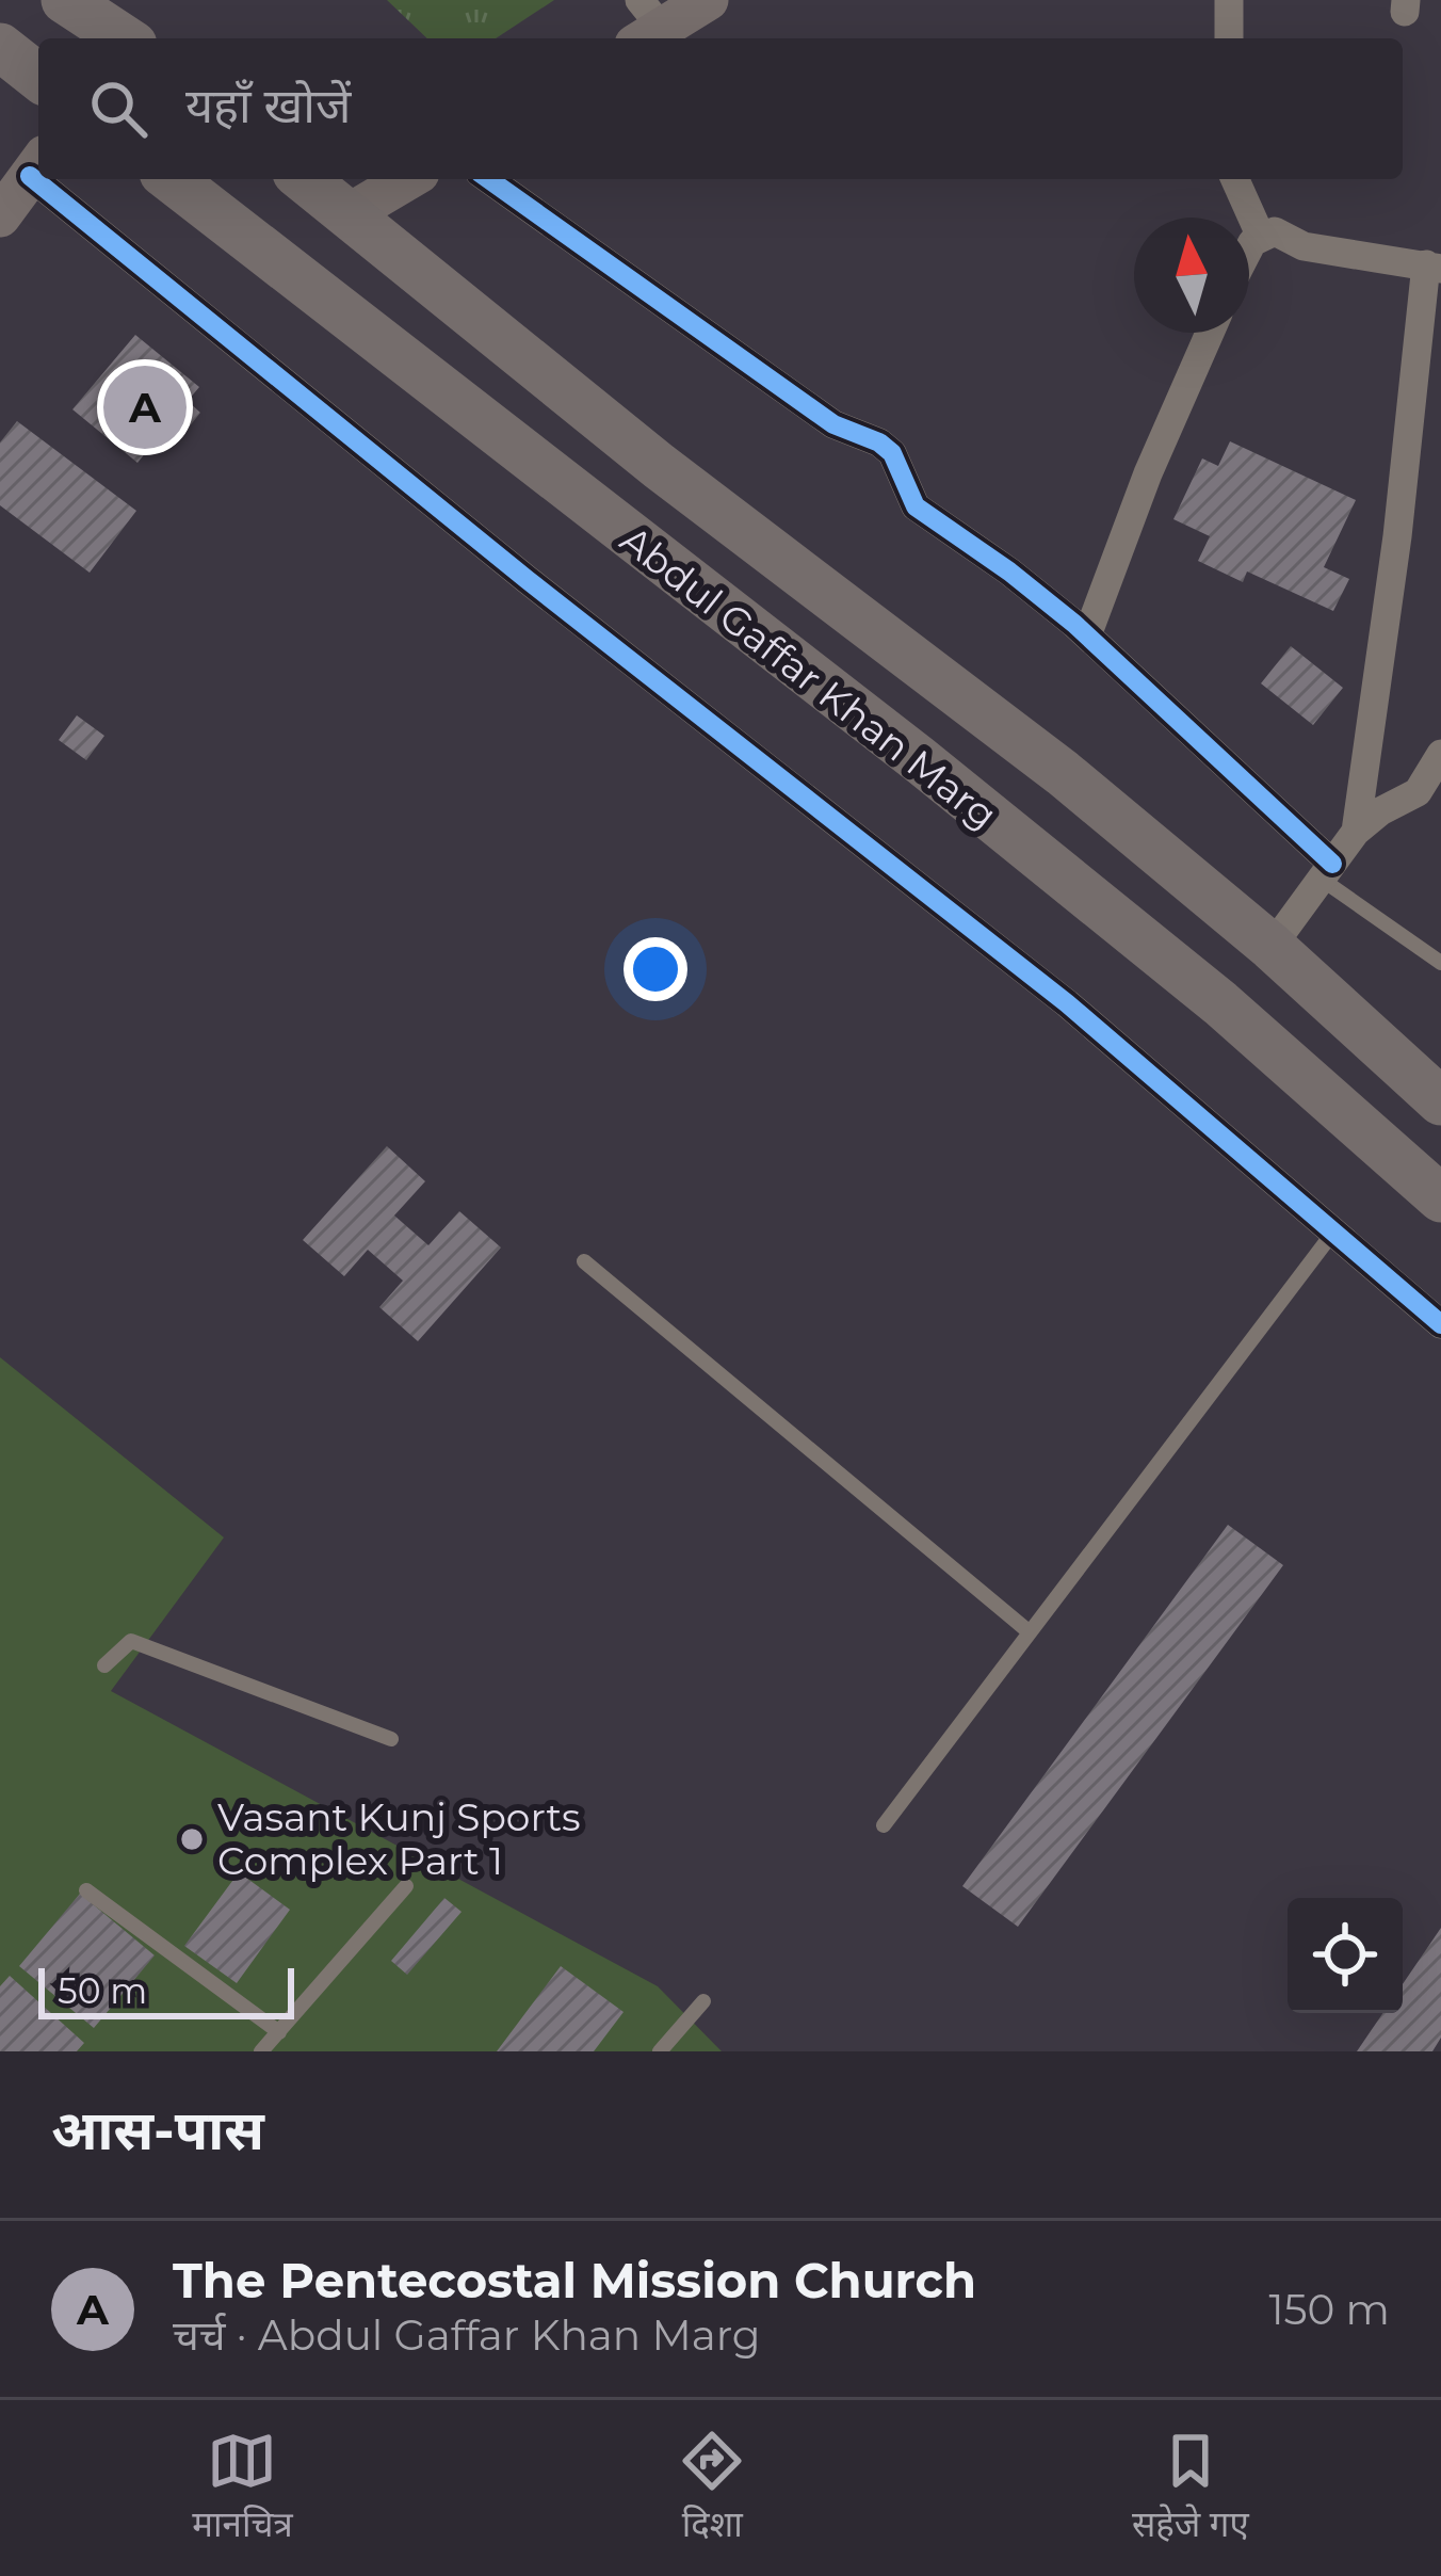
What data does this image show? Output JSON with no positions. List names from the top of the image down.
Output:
{
  "streets": {
    "main road": ["Abdul Gaffar Khan Marg"]
  },
  "places": ["Vasant Kunj Sports Complex Part 1"],
  "scale_bar": "50 m",
  "north": "top",
  "page": {
    "search": "यहाँ खोजें",
    "pins": "A",
    "scale": "50 m",
    "heading": "आस-पास",
    "list": [
      {
        "mark": "A",
        "name": "The Pentecostal Mission Church",
        "note": "चर्च · Abdul Gaffar Khan Marg",
        "value": "150 m"
      }
    ],
    "nav": ["मानचित्र", "दिशा", "सहेजे गए"]
  }
}
